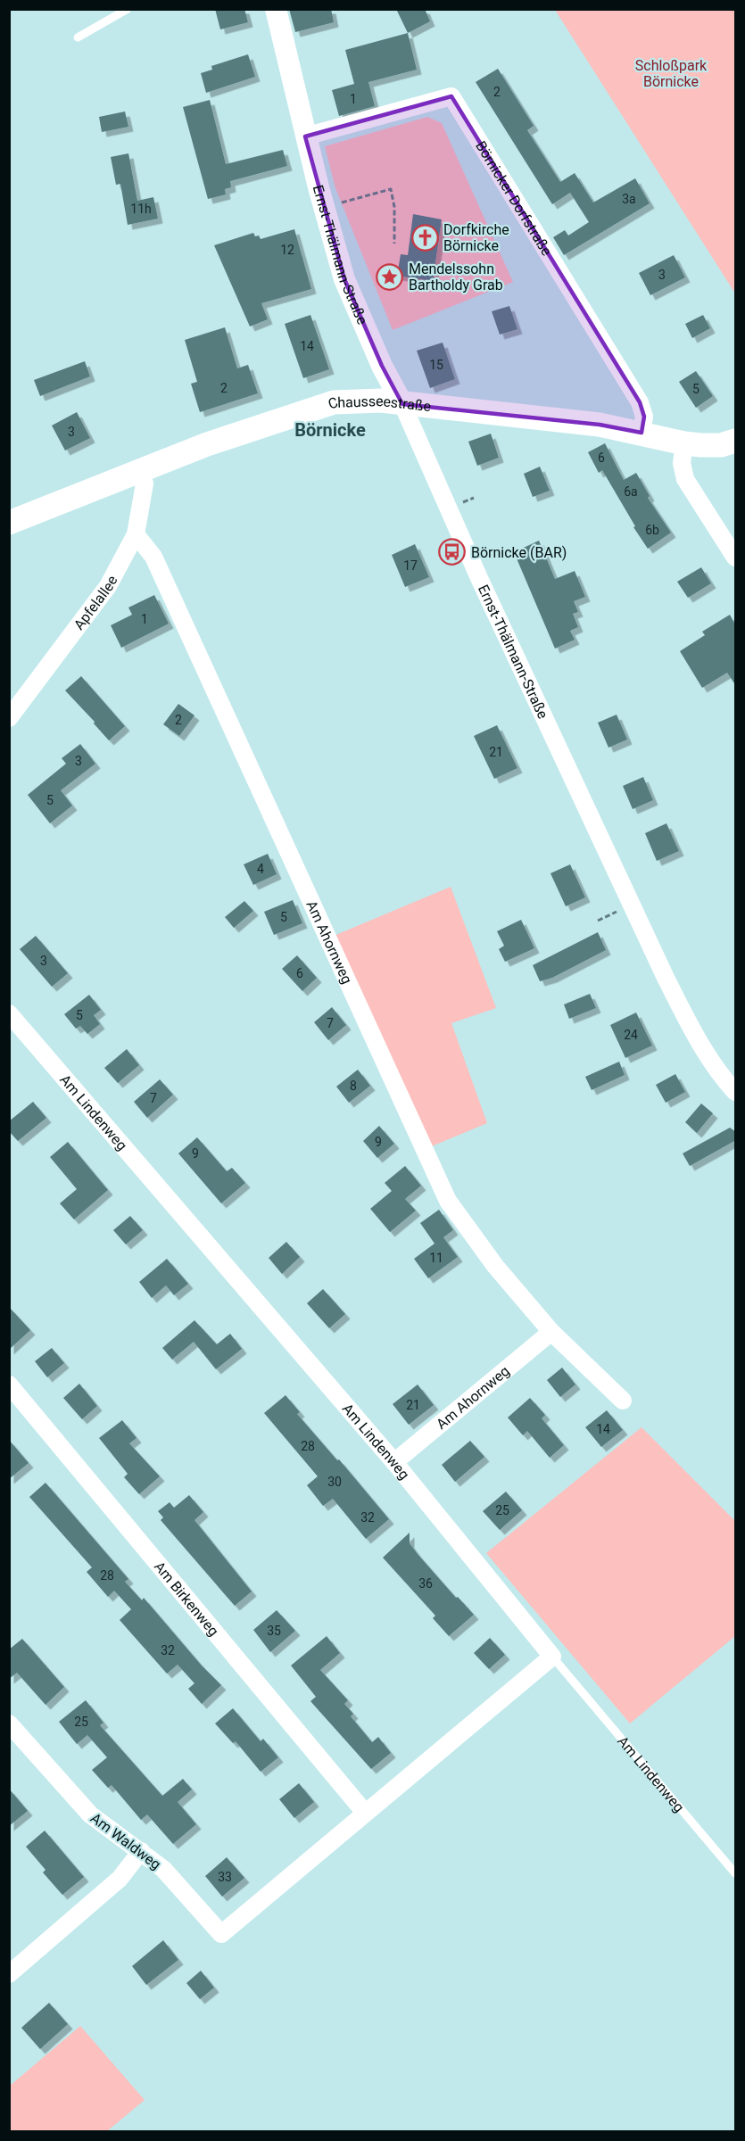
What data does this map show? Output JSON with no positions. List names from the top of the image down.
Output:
{
  "streets": {
    "main road": ["Chausseestraße"],
    "street": [
      "Börnicker Dorfstraße",
      "Ernst-Thälmann-Straße",
      "Apfelallee",
      "Am Ahornweg",
      "Am Lindenweg",
      "Am Birkenweg",
      "Am Waldweg"
    ]
  },
  "crossings": [
    ["Börnicker Dorfstraße", "Ernst-Thälmann-Straße"],
    ["Börnicker Dorfstraße", "Chausseestraße"],
    ["Ernst-Thälmann-Straße", "Chausseestraße"],
    ["Chausseestraße", "Apfelallee"],
    ["Apfelallee", "Am Ahornweg"],
    ["Am Ahornweg", "Am Lindenweg"],
    ["Am Birkenweg", "Am Waldweg"]
  ],
  "districts": ["Börnicke"],
  "parks": ["Schloßpark Börnicke"],
  "places": {
    "church": ["Dorfkirche Börnicke"],
    "place": ["Mendelssohn Bartholdy Grab"],
    "bus stop": ["Börnicke (BAR)"]
  },
  "house_numbers": [
    "2",
    "1",
    "3a",
    "11h",
    "12",
    "3",
    "14",
    "15",
    "2",
    "5",
    "3",
    "6",
    "6a",
    "6b",
    "17",
    "1",
    "2",
    "21",
    "3",
    "5",
    "4",
    "5",
    "3",
    "6",
    "5",
    "7",
    "24",
    "8",
    "7",
    "9",
    "9",
    "11",
    "21",
    "14",
    "28",
    "30",
    "25",
    "32",
    "28",
    "36",
    "35",
    "32",
    "25",
    "33"
  ]
}
